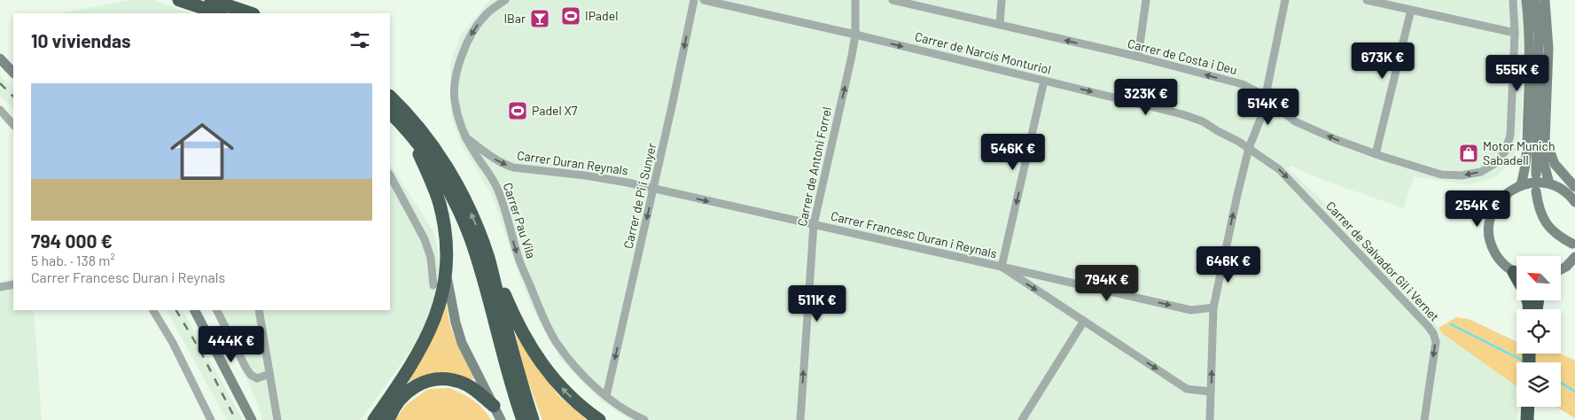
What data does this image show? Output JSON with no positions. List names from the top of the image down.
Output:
{
  "streets": {
    "street": [
      "Carrer de Narcís Monturiol",
      "Carrer de Costa i Deu",
      "Carrer Duran Reynals",
      "Carrer de Antoni Forrel",
      "Carrer de Pi i Sunyer",
      "Carrer Pau Vila",
      "Carrer Francesc Duran i Reynals",
      "Carrer de Salvador Gil i Vernet"
    ]
  },
  "crossings": [
    ["Carrer de Narcís Monturiol", "Carrer de Antoni Forrel"],
    ["Carrer de Narcís Monturiol", "Carrer de Salvador Gil i Vernet"],
    ["Carrer Duran Reynals", "Carrer de Antoni Forrel"],
    ["Carrer Duran Reynals", "Carrer de Pi i Sunyer"],
    ["Carrer Duran Reynals", "Carrer Pau Vila"],
    ["Carrer Duran Reynals", "Carrer Francesc Duran i Reynals"],
    ["Carrer de Antoni Forrel", "Carrer Francesc Duran i Reynals"],
    ["Carrer de Pi i Sunyer", "Carrer Pau Vila"]
  ],
  "one_way": [
    "Carrer de Narcís Monturiol",
    "Carrer Duran Reynals",
    "Carrer de Antoni Forrel",
    "Carrer de Pi i Sunyer",
    "Carrer Pau Vila",
    "Carrer de Salvador Gil i Vernet"
  ],
  "places": {
    "sports": ["IPadel", "Padel X7"],
    "bar": ["IBar"],
    "shop": ["Motor Munich Sabadell"]
  },
  "north": "top left",
  "page": {
    "heading": "10 viviendas",
    "price": [
      "673K €",
      "555K €",
      "323K €",
      "514K €",
      "546K €",
      "254K €",
      "646K €",
      "794K €",
      "511K €",
      "444K €"
    ],
    "list": [
      {
        "name": "794 000 €",
        "note": "5 hab. · 138 m² · Carrer Francesc Duran i Reynals"
      }
    ]
  }
}
